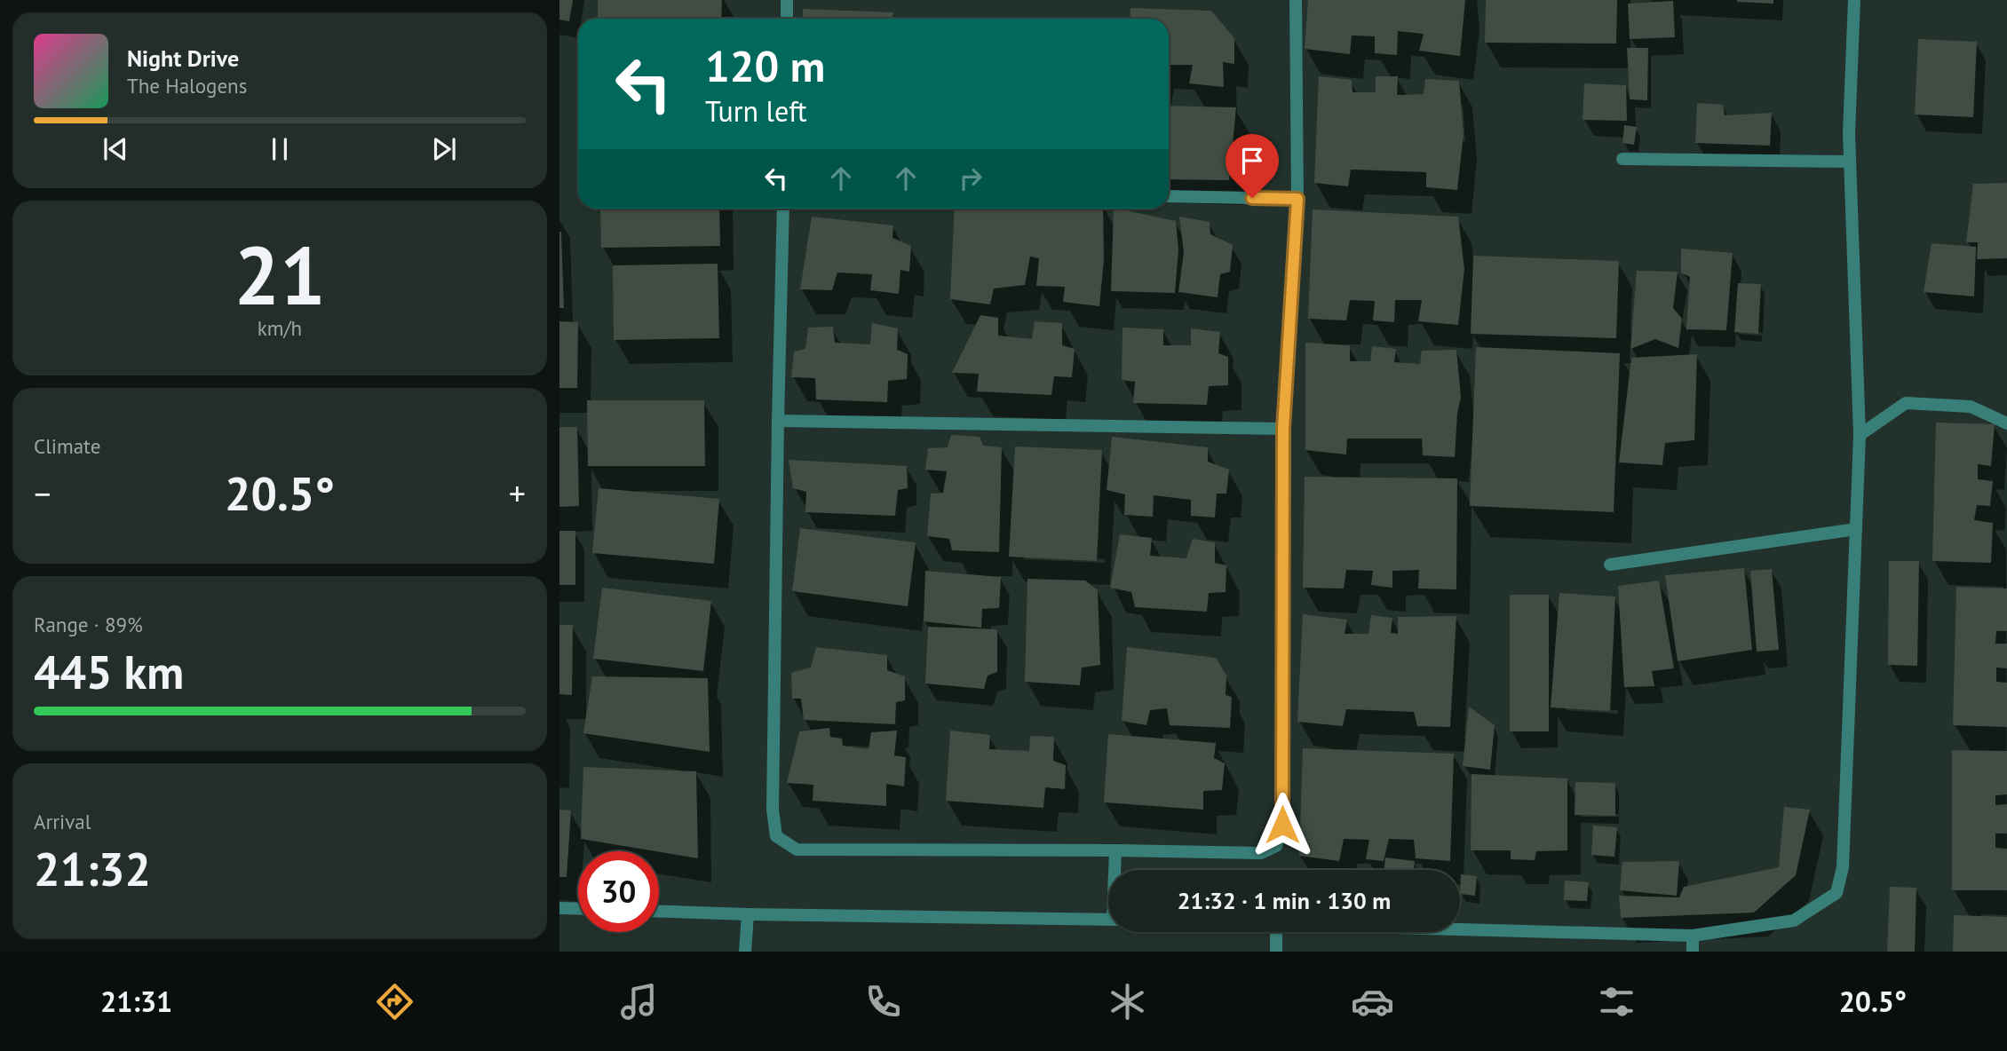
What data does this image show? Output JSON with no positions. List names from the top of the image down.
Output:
{
  "page": {
    "turn": ["120 m", "Turn left"],
    "song": ["Night Drive", "The Halogens"],
    "tile": [
      ["21", "km/h"],
      "Climate",
      ["Range · 89%", "445 km"],
      ["Arrival", "21:32"]
    ],
    "heat": ["−", "20.5°", "+"],
    "limit": "30",
    "trip": "21:32 · 1 min · 130 m",
    "tabs": ["21:31", "20.5°"]
  }
}
